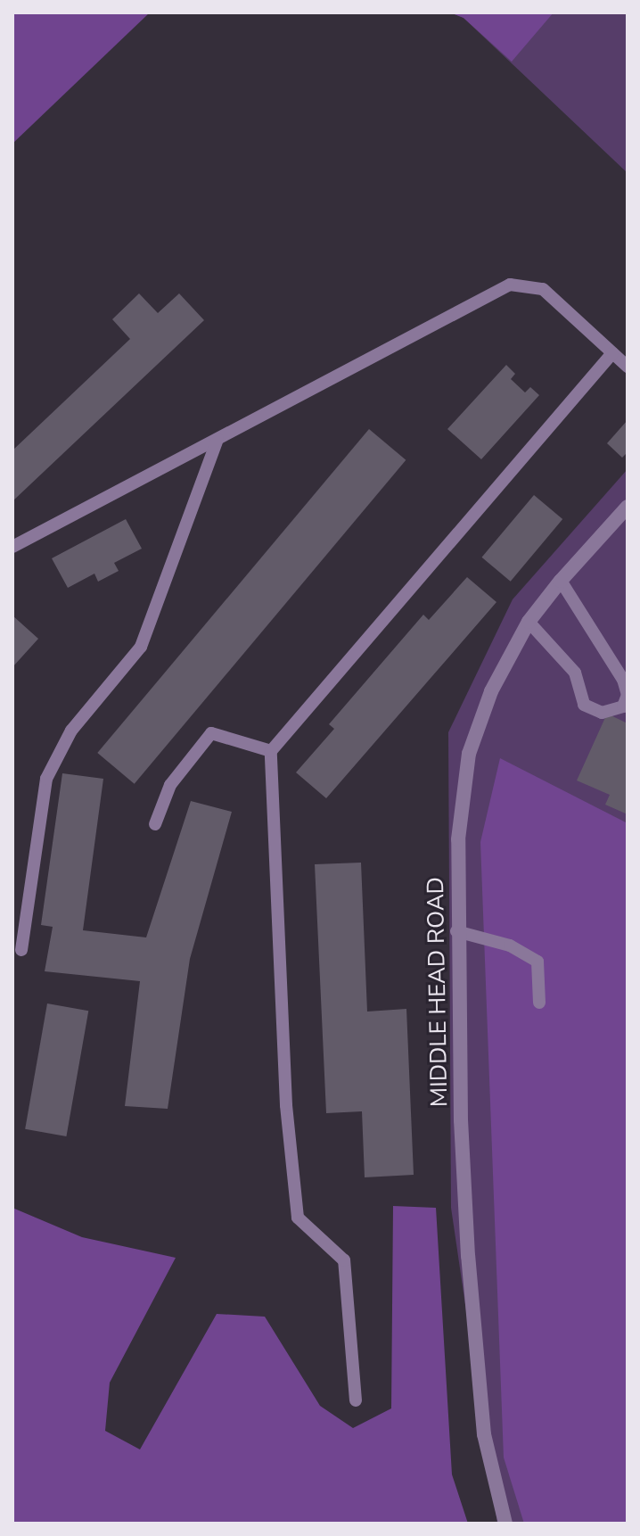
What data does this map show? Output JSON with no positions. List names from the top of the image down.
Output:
{
  "streets": {
    "street": ["MIDDLE HEAD ROAD"]
  }
}
